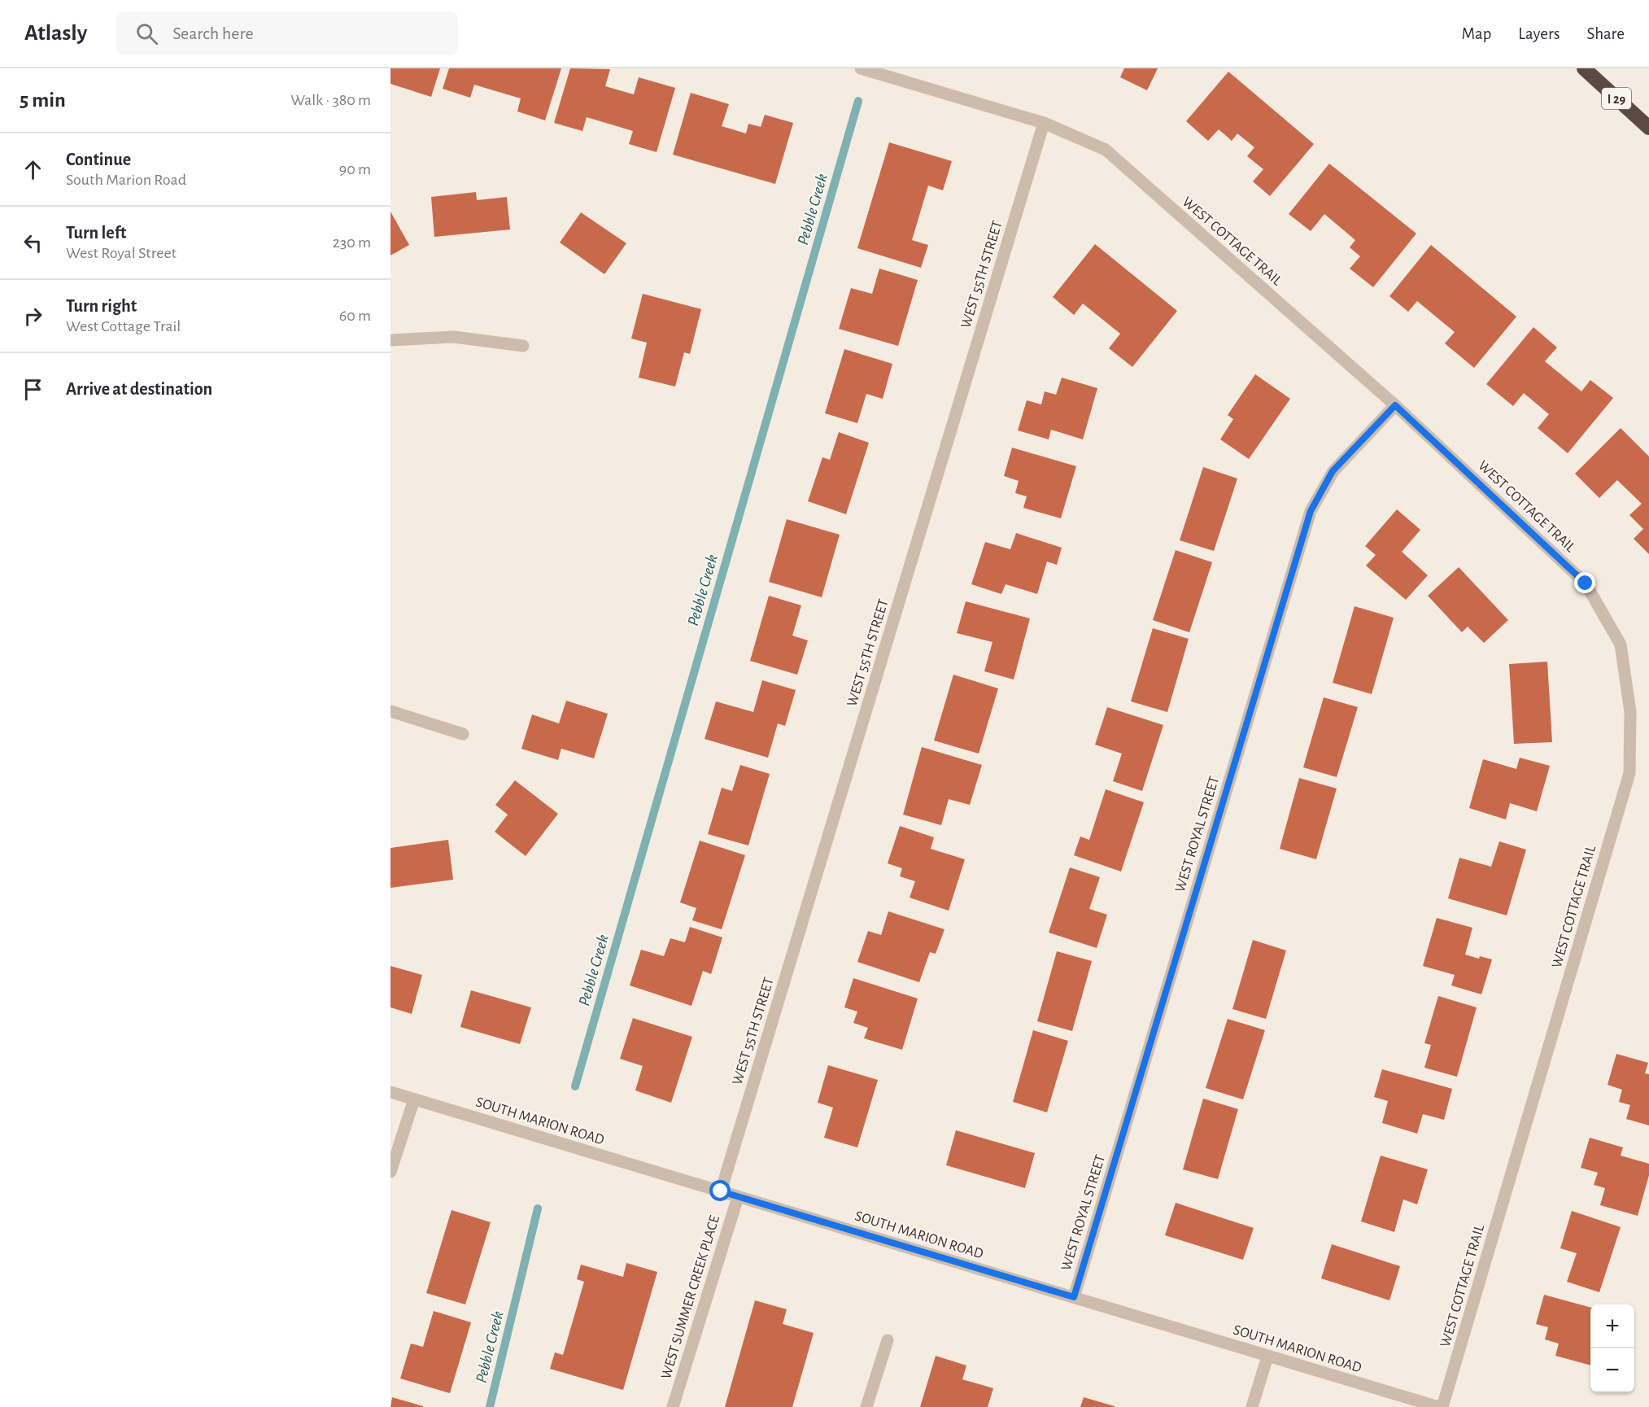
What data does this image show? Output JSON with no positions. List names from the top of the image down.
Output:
{
  "streets": {
    "highway": ["I 29"],
    "street": [
      "WEST COTTAGE TRAIL",
      "WEST 55TH STREET",
      "WEST ROYAL STREET",
      "SOUTH MARION ROAD",
      "WEST SUMMER CREEK PLACE"
    ]
  },
  "crossings": [
    ["WEST COTTAGE TRAIL", "WEST 55TH STREET"],
    ["WEST COTTAGE TRAIL", "WEST ROYAL STREET"],
    ["WEST 55TH STREET", "SOUTH MARION ROAD"],
    ["WEST ROYAL STREET", "SOUTH MARION ROAD"],
    ["SOUTH MARION ROAD", "WEST SUMMER CREEK PLACE"]
  ],
  "water": ["Pebble Creek"],
  "page": {
    "header": "Atlasly",
    "search": "Search here",
    "nav": ["Map", "Layers", "Share"],
    "heading": ["5 min", "Walk · 380 m"],
    "list": [
      ["Continue", "South Marion Road", "90 m"],
      ["Turn left", "West Royal Street", "230 m"],
      ["Turn right", "West Cottage Trail", "60 m"],
      "Arrive at destination"
    ],
    "map_buttons": ["+", "−"]
  }
}
